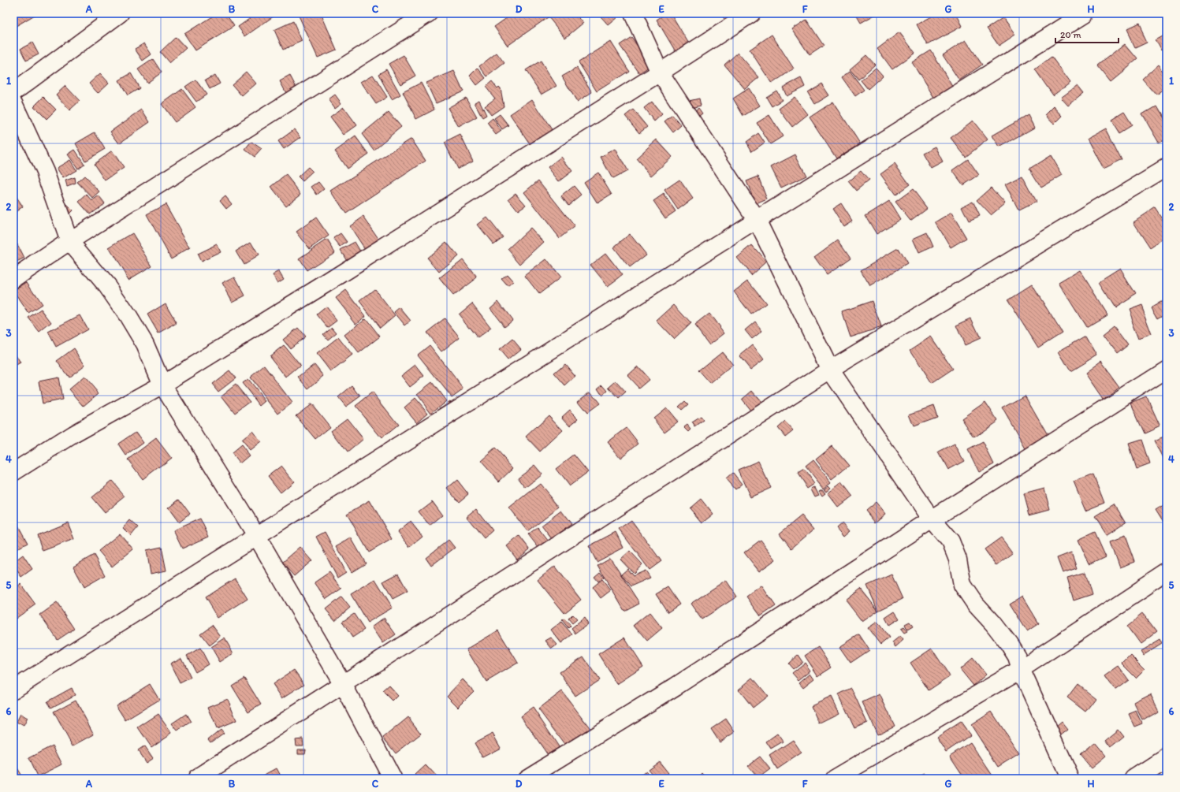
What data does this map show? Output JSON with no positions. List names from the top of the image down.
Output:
{
  "scale_bar": "20 m",
  "grid": {
    "columns": [
      "A",
      "B",
      "C",
      "D",
      "E",
      "F",
      "G",
      "H"
    ],
    "rows": [
      "1",
      "2",
      "3",
      "4",
      "5",
      "6"
    ]
  }
}
